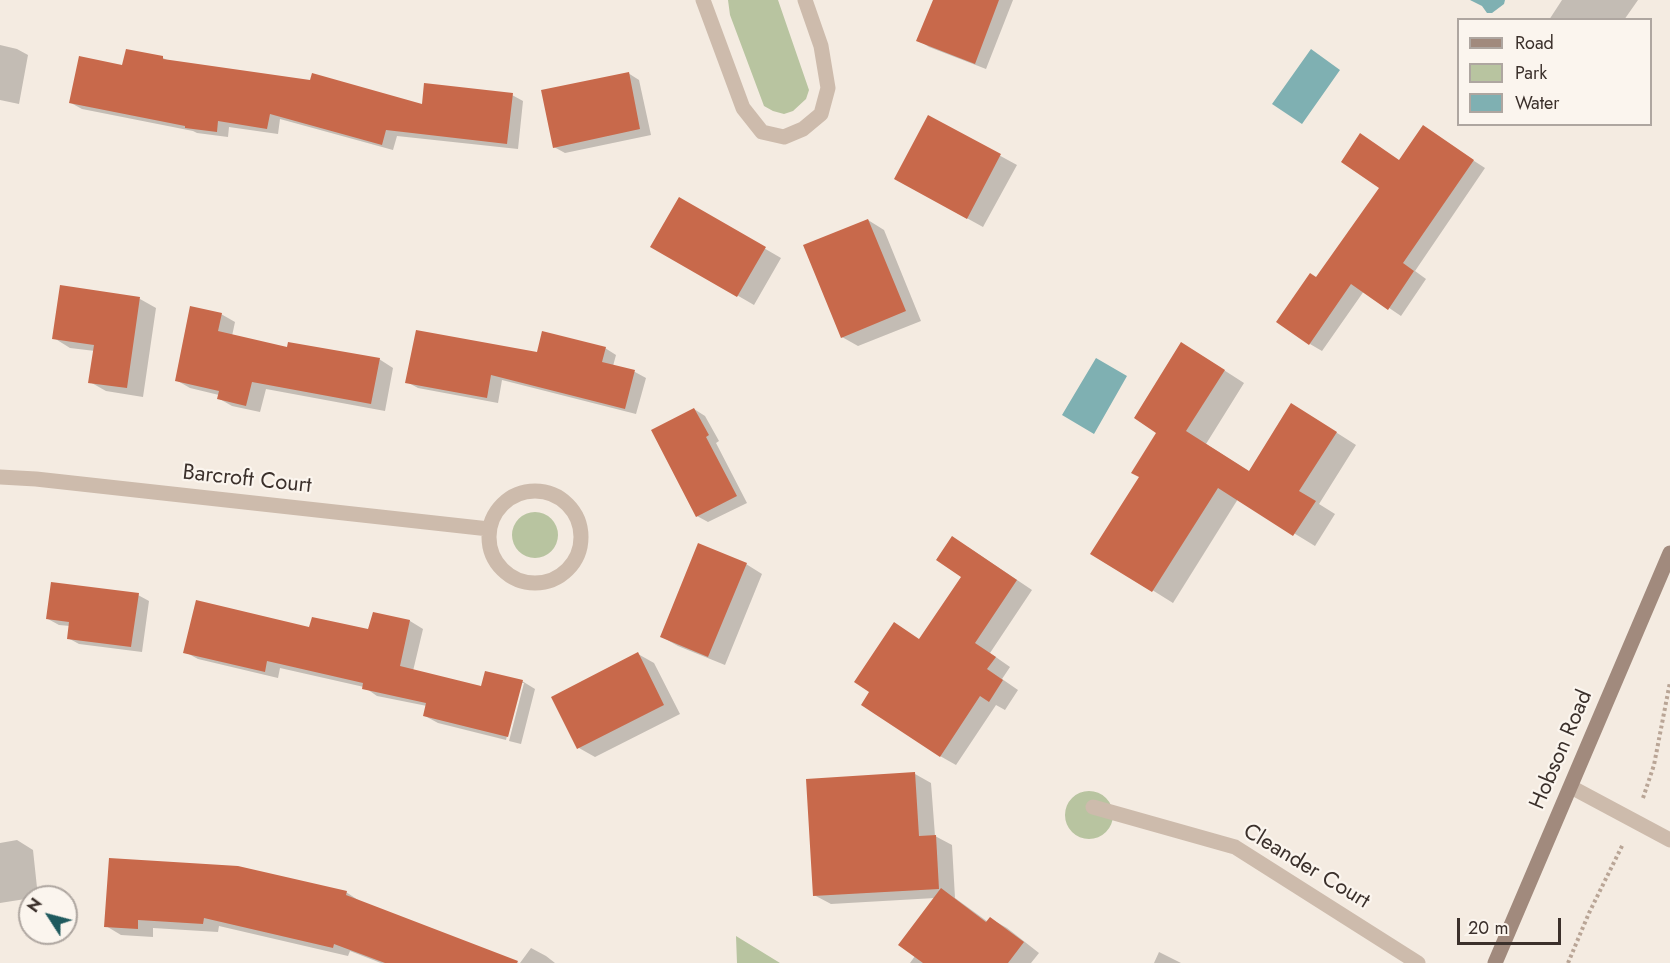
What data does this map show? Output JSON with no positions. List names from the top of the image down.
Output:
{
  "streets": {
    "main road": ["Hobson Road"],
    "street": ["Barcroft Court", "Cleander Court"]
  },
  "legend": ["Road", "Park", "Water"],
  "scale_bar": "20 m",
  "north": "top left"
}
